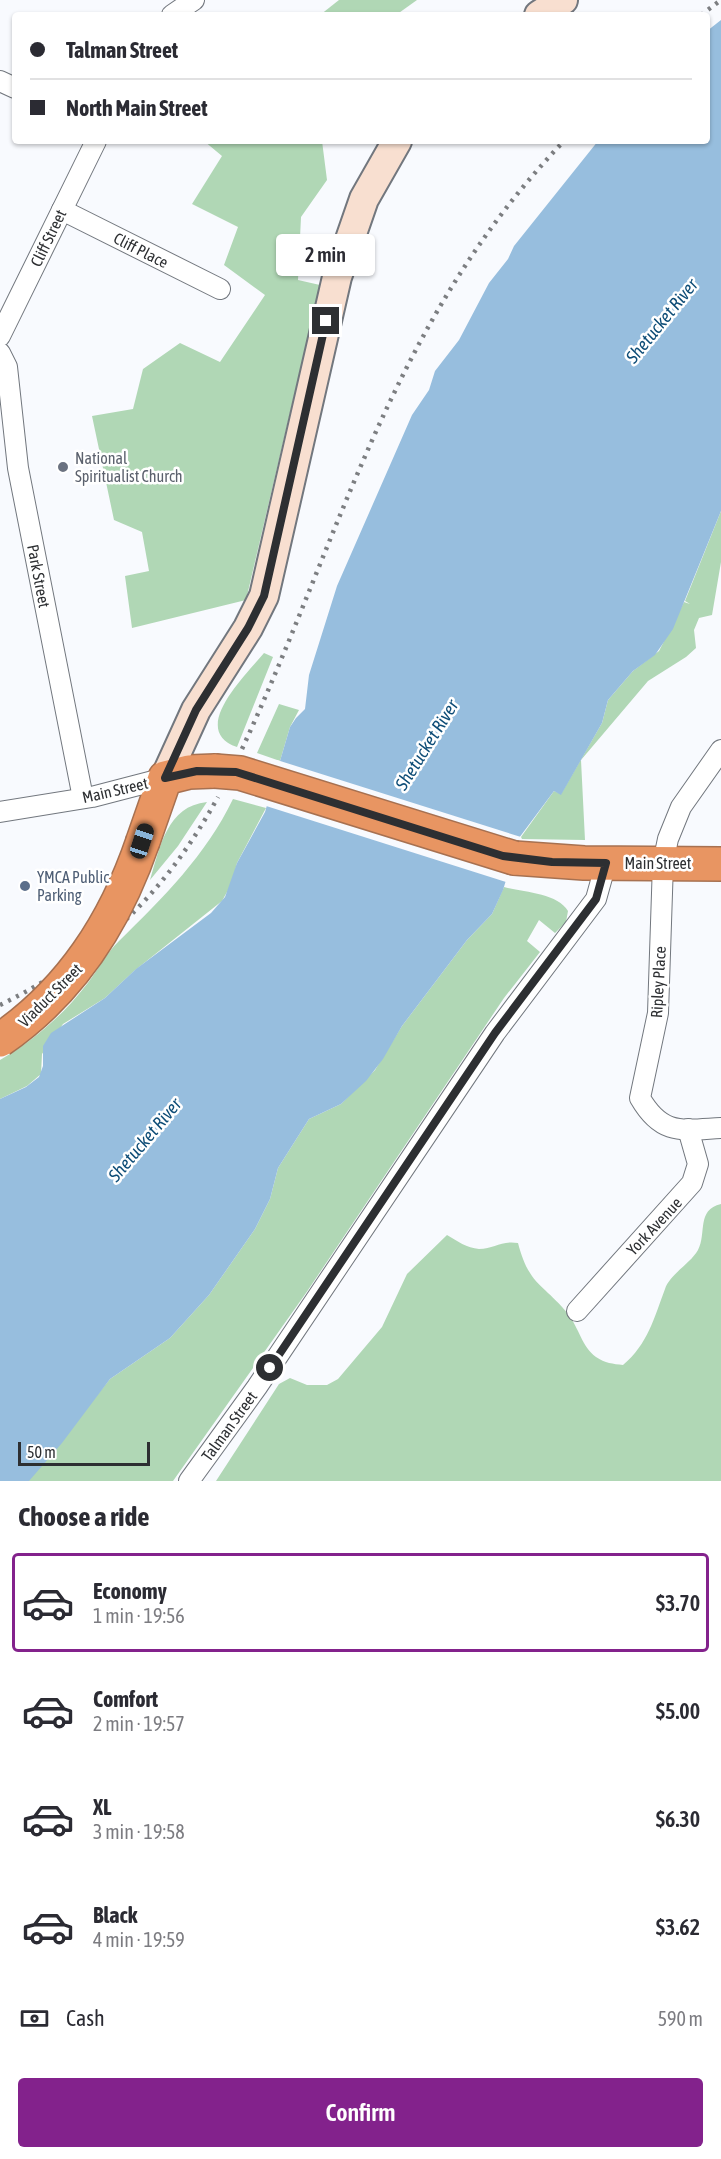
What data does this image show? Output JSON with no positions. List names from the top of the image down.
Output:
{
  "streets": {
    "highway": ["Main Street", "Viaduct Street"],
    "street": [
      "Cliff Street",
      "Cliff Place",
      "Park Street",
      "Ripley Place",
      "York Avenue",
      "Talman Street"
    ]
  },
  "crossings": [
    ["Cliff Street", "Cliff Place"],
    ["Park Street", "Main Street"],
    ["Main Street", "Ripley Place"],
    ["Main Street", "Viaduct Street"],
    ["Main Street", "Talman Street"],
    ["Ripley Place", "York Avenue"]
  ],
  "water": ["Shetucket River"],
  "places": ["National Spiritualist Church", "YMCA Public Parking"],
  "scale_bar": "50 m",
  "page": {
    "banner": ["Talman Street", "North Main Street"],
    "bubble": "2 min",
    "scale": "50 m",
    "heading": "Choose a ride",
    "list": [
      {
        "name": "Economy",
        "note": "1 min · 19:56",
        "value": "$3.70"
      },
      {
        "name": "Comfort",
        "note": "2 min · 19:57",
        "value": "$5.00"
      },
      {
        "name": "XL",
        "note": "3 min · 19:58",
        "value": "$6.30"
      },
      {
        "name": "Black",
        "note": "4 min · 19:59",
        "value": "$3.62"
      }
    ],
    "pay": ["Cash", "590 m"],
    "buttons": "Confirm"
  }
}
